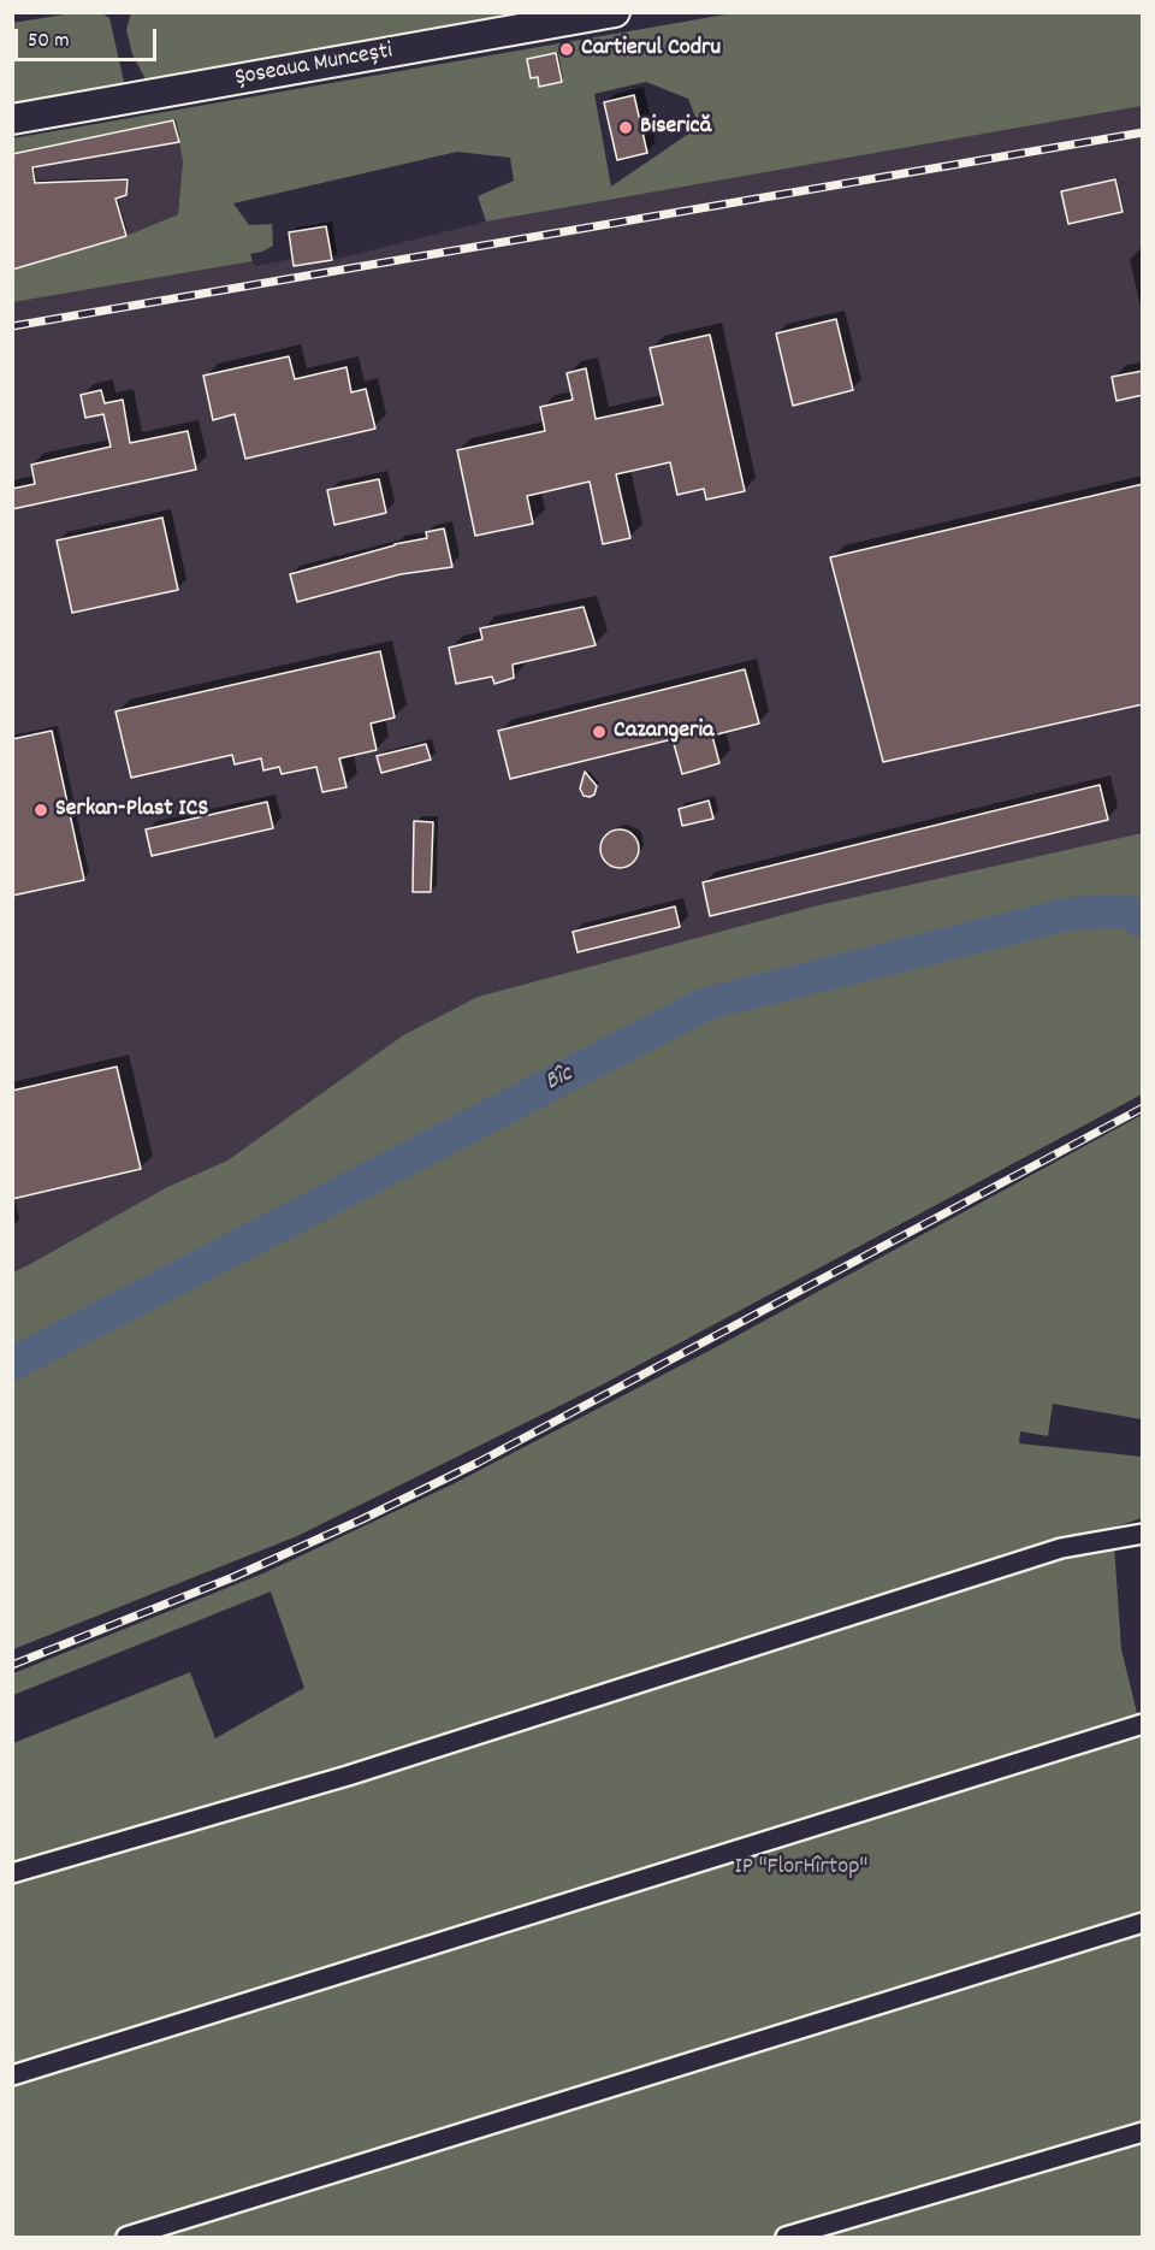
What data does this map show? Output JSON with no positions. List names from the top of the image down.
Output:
{
  "streets": {
    "main road": ["Șoseaua Muncești"]
  },
  "water": ["Bîc"],
  "parks": ["IP \"FlorHîrtop\""],
  "places": [
    "Cartierul Codru",
    "Biserică",
    "Cazangeria",
    "Serkan-Plast ICS"
  ],
  "scale_bar": "50 m"
}
